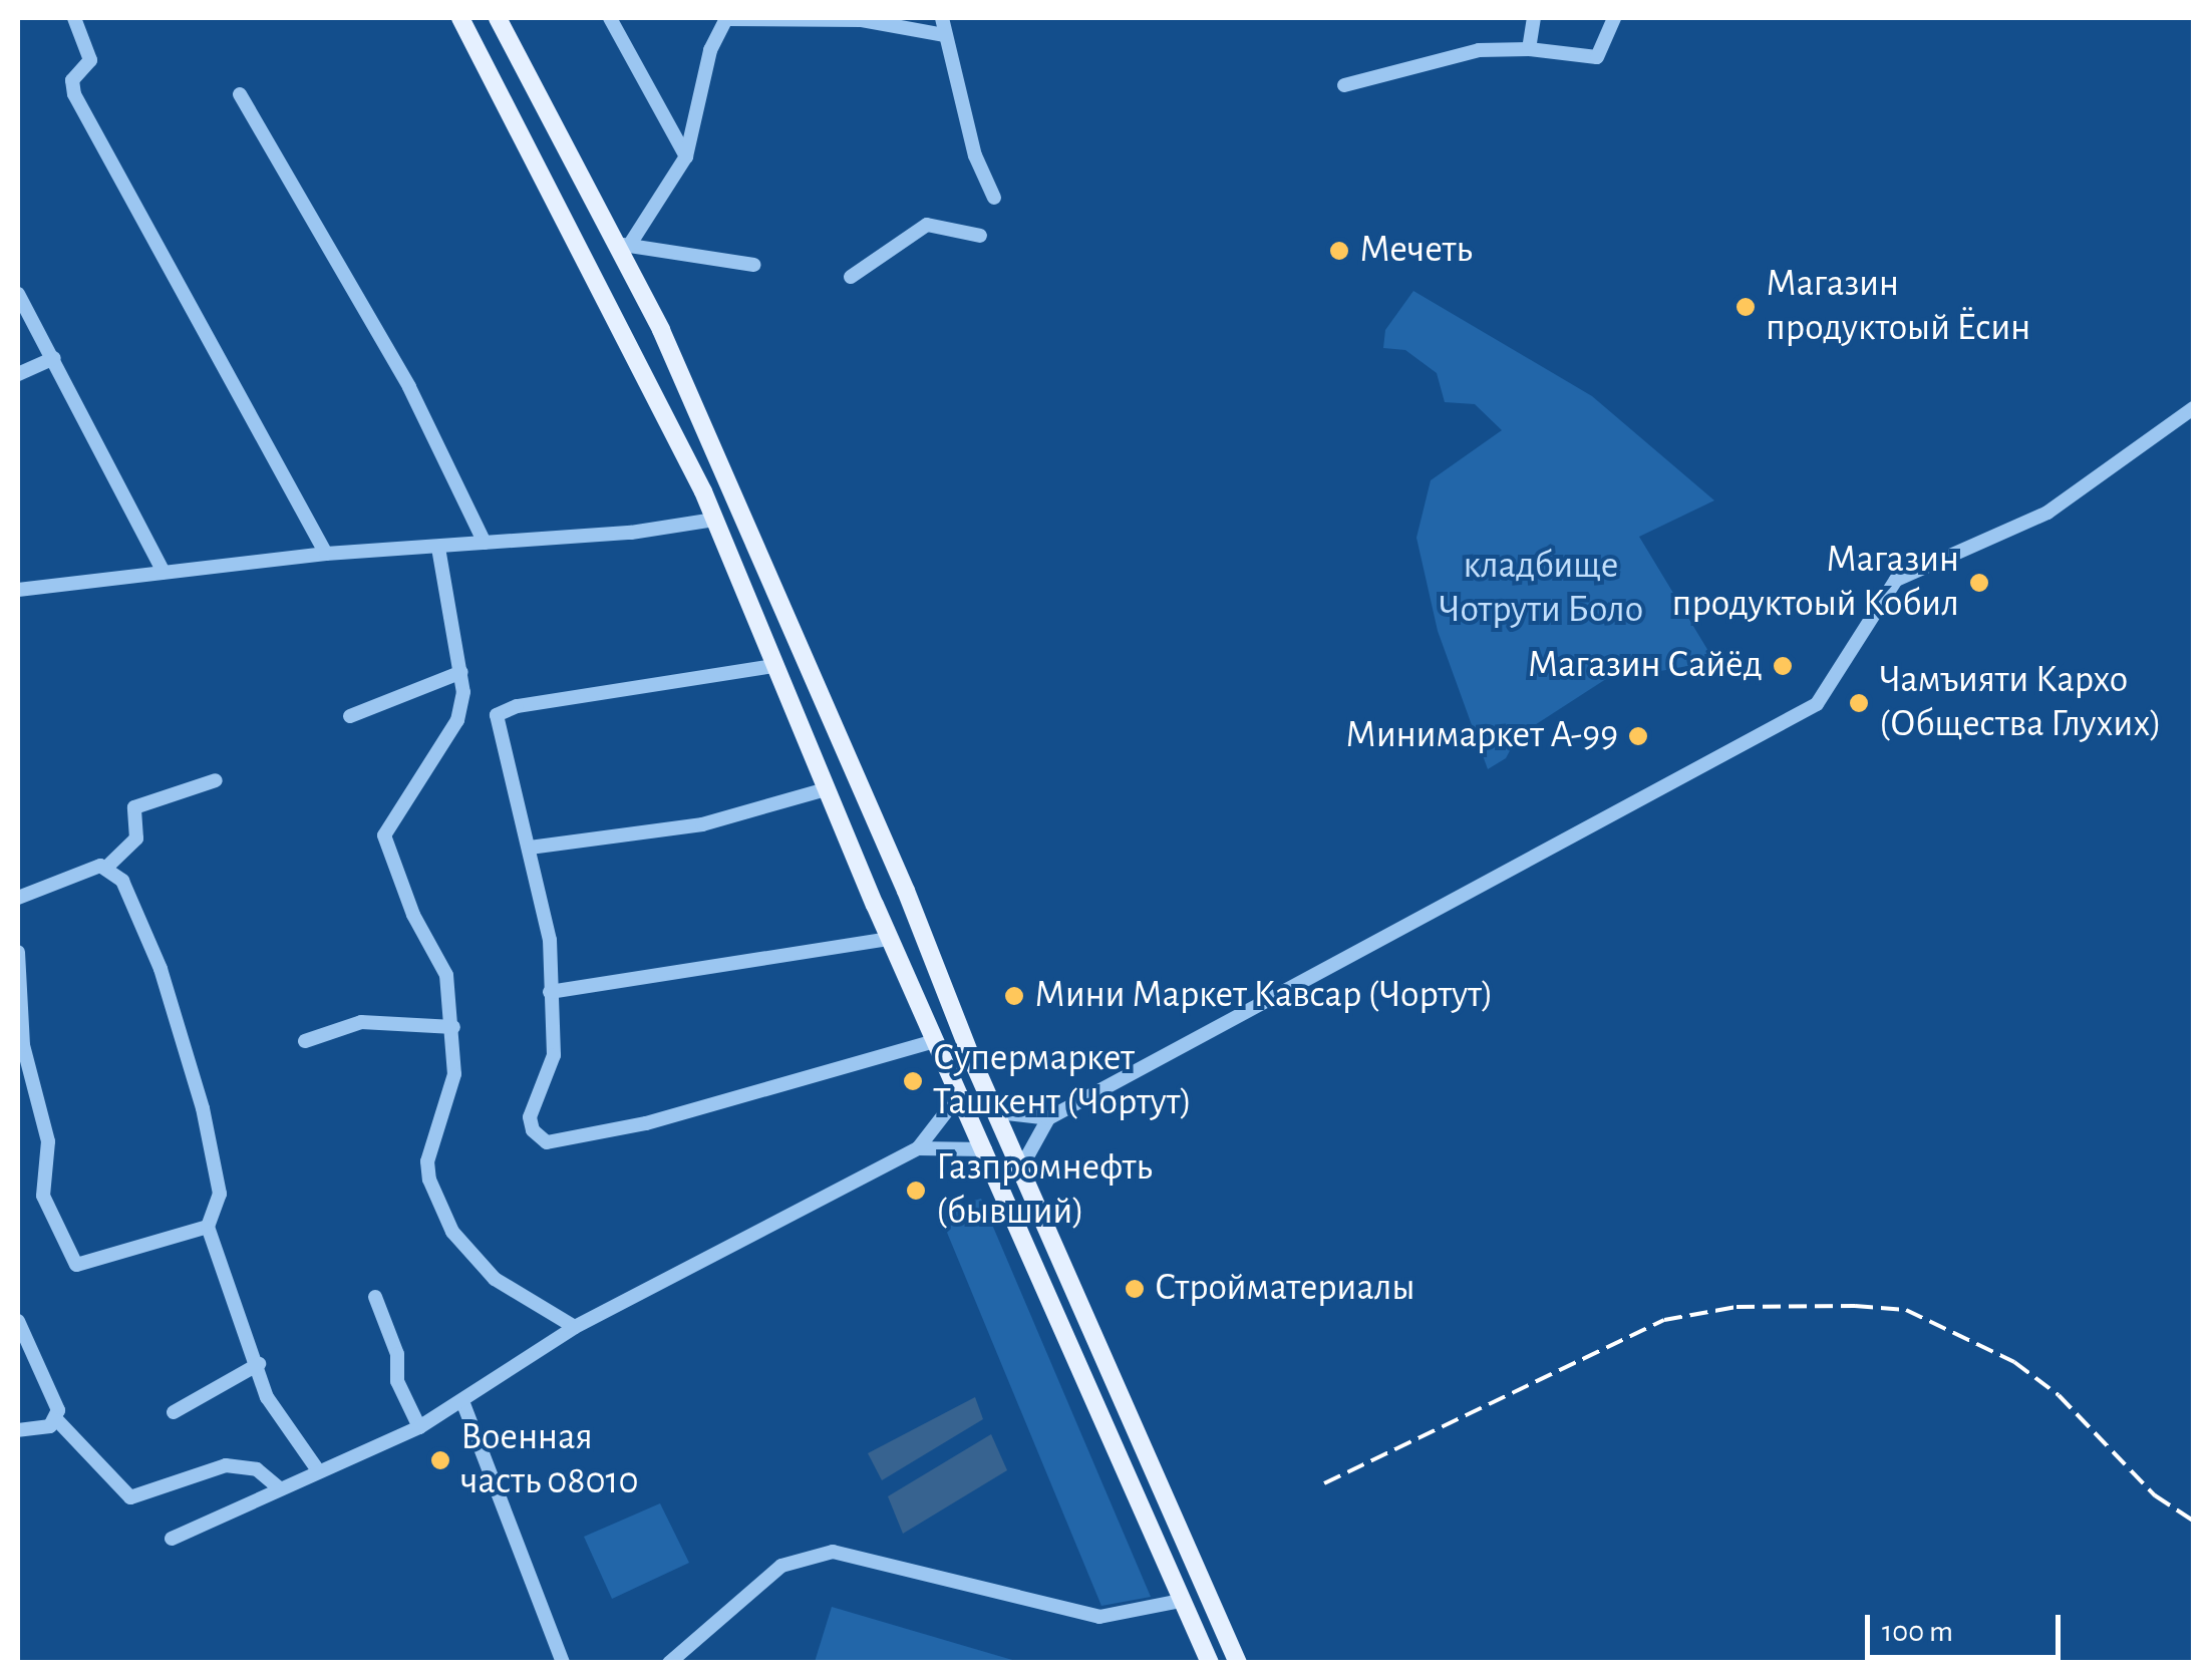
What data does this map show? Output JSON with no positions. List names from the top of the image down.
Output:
{
  "parks": ["кладбище Чотрути Боло"],
  "places": [
    "Мечеть",
    "Магазин продуктоый Ёсин",
    "Магазин продуктоый Кобил",
    "Магазин Сайёд",
    "Чамъияти Кархо (Общества Глухих)",
    "Минимаркет А-99",
    "Мини Маркет Кавсар (Чортут)",
    "Супермаркет Ташкент (Чортут)",
    "Газпромнефть (бывший)",
    "Стройматериалы",
    "Военная часть 08010"
  ],
  "scale_bar": "100 m"
}
